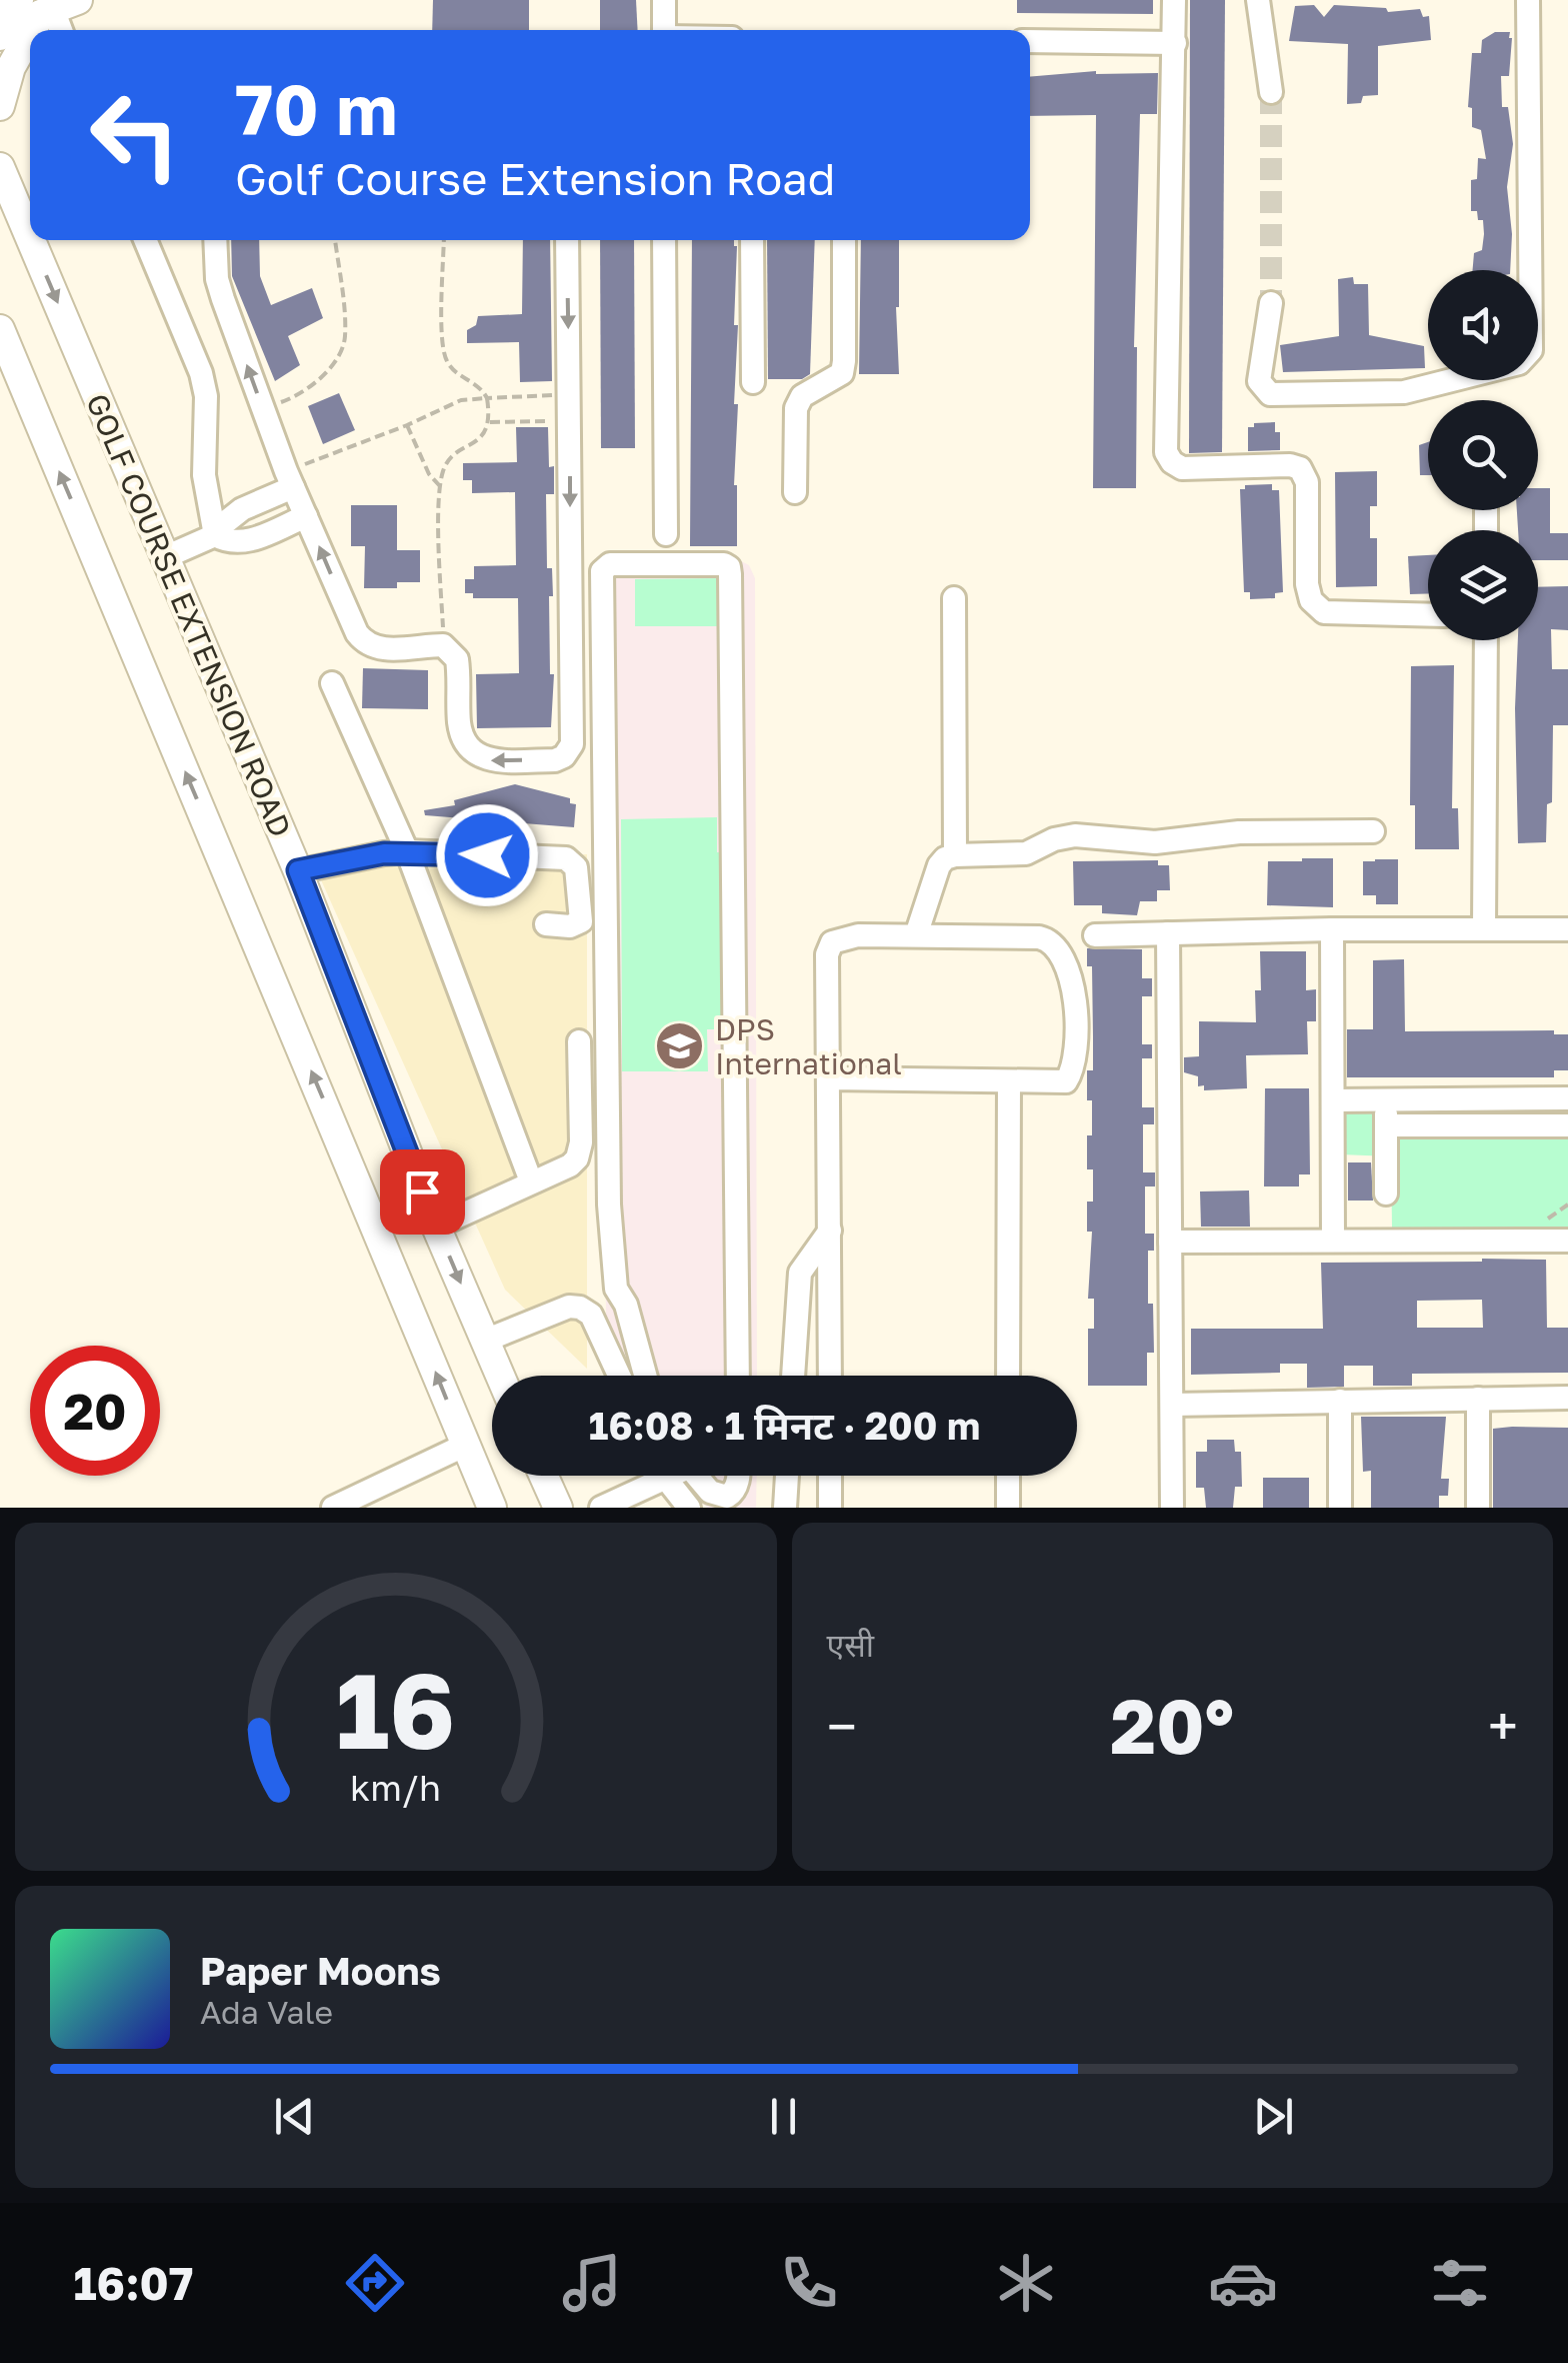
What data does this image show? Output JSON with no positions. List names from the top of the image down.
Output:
{
  "streets": {
    "main road": ["GOLF COURSE EXTENSION ROAD"]
  },
  "places": {
    "school or university": ["DPS International"]
  },
  "page": {
    "turn": ["70 m", "Golf Course Extension Road"],
    "limit": "20",
    "trip": "16:08 · 1 मिनट · 200 m",
    "tile": "एसी",
    "heat": ["−", "20°", "+"],
    "song": ["Paper Moons", "Ada Vale"],
    "tabs": "16:07",
    "gauge": ["16", "km/h"]
  }
}
